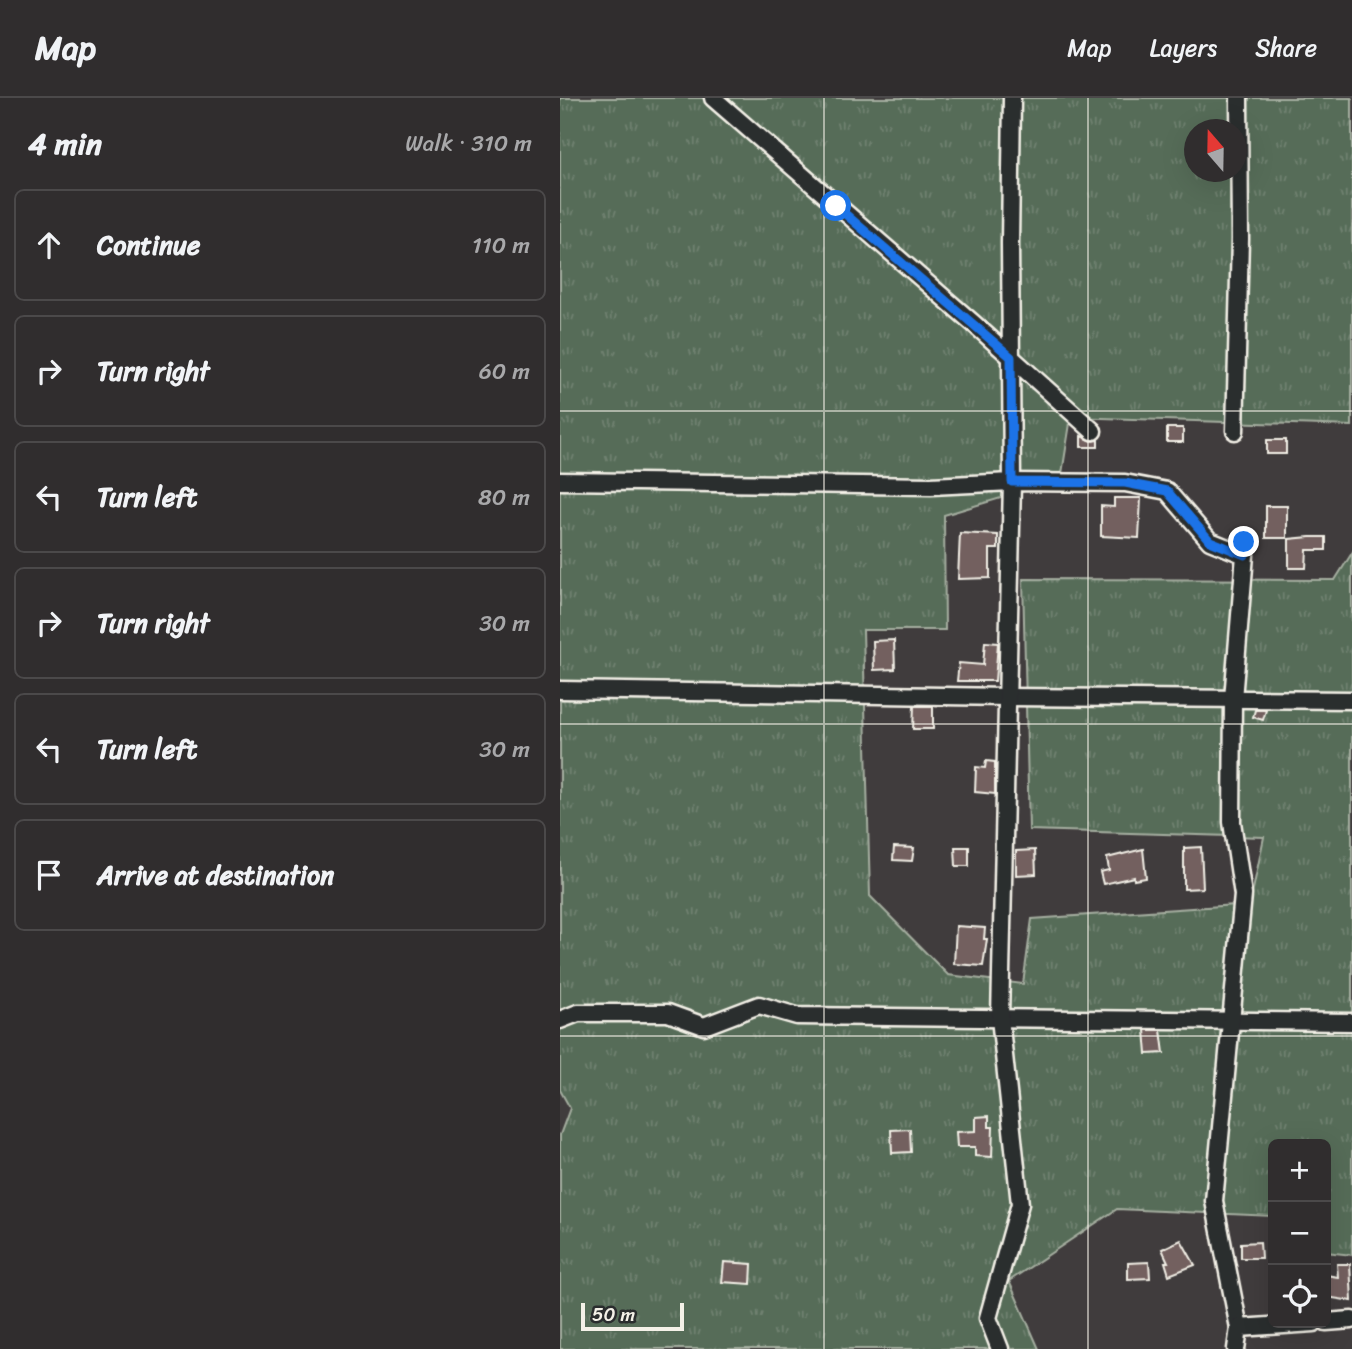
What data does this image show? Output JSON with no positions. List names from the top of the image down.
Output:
{
  "scale_bar": "50 m",
  "north": "top",
  "page": {
    "header": "Map",
    "nav": ["Map", "Layers", "Share"],
    "heading": ["4 min", "Walk · 310 m"],
    "list": [
      ["Continue", "110 m"],
      ["Turn right", "60 m"],
      ["Turn left", "80 m"],
      ["Turn right", "30 m"],
      ["Turn left", "30 m"],
      "Arrive at destination"
    ],
    "map_buttons": ["+", "−"],
    "scale": "50 m"
  }
}
